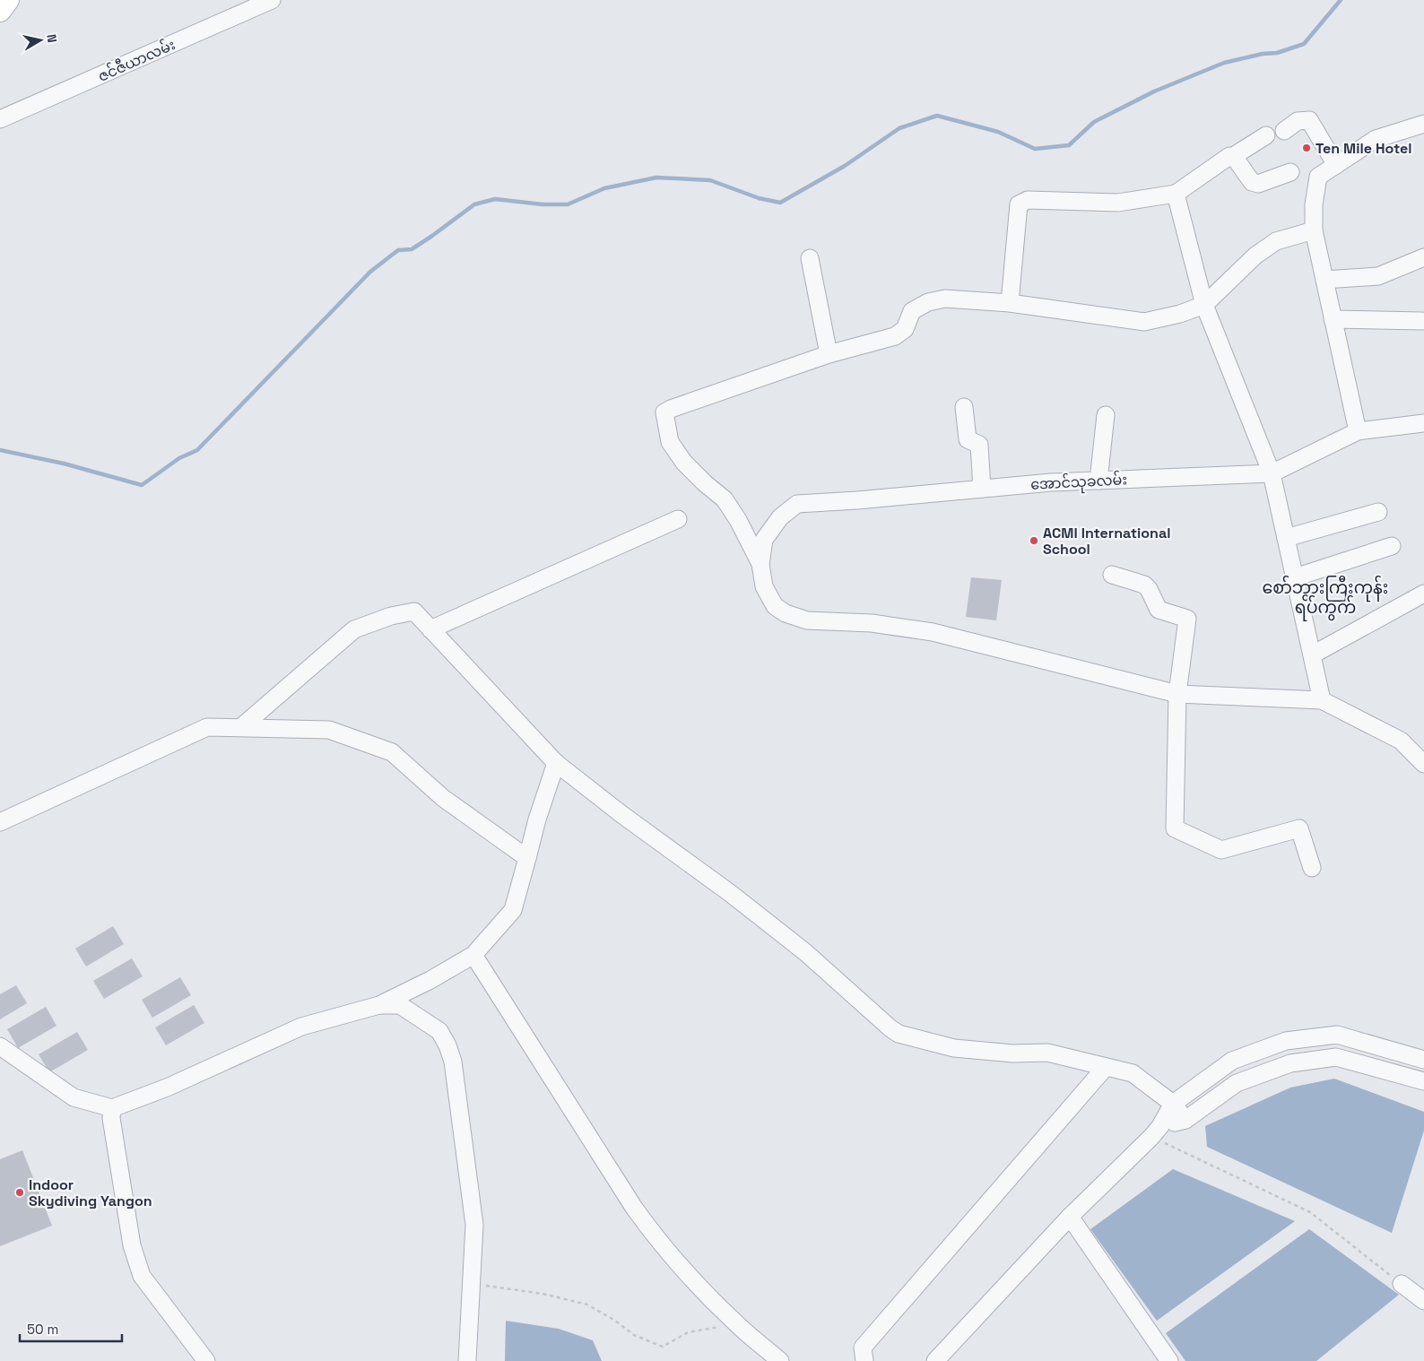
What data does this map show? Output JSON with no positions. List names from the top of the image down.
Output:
{
  "streets": {
    "street": ["ဇင်ဇီယာလမ်း", "အောင်သုခလမ်း"]
  },
  "districts": ["စော်ဘွားကြီးကုန်း ရပ်ကွက်"],
  "places": ["Ten Mile Hotel", "ACMI International School", "Indoor Skydiving Yangon"],
  "scale_bar": "50 m",
  "north": "right"
}
